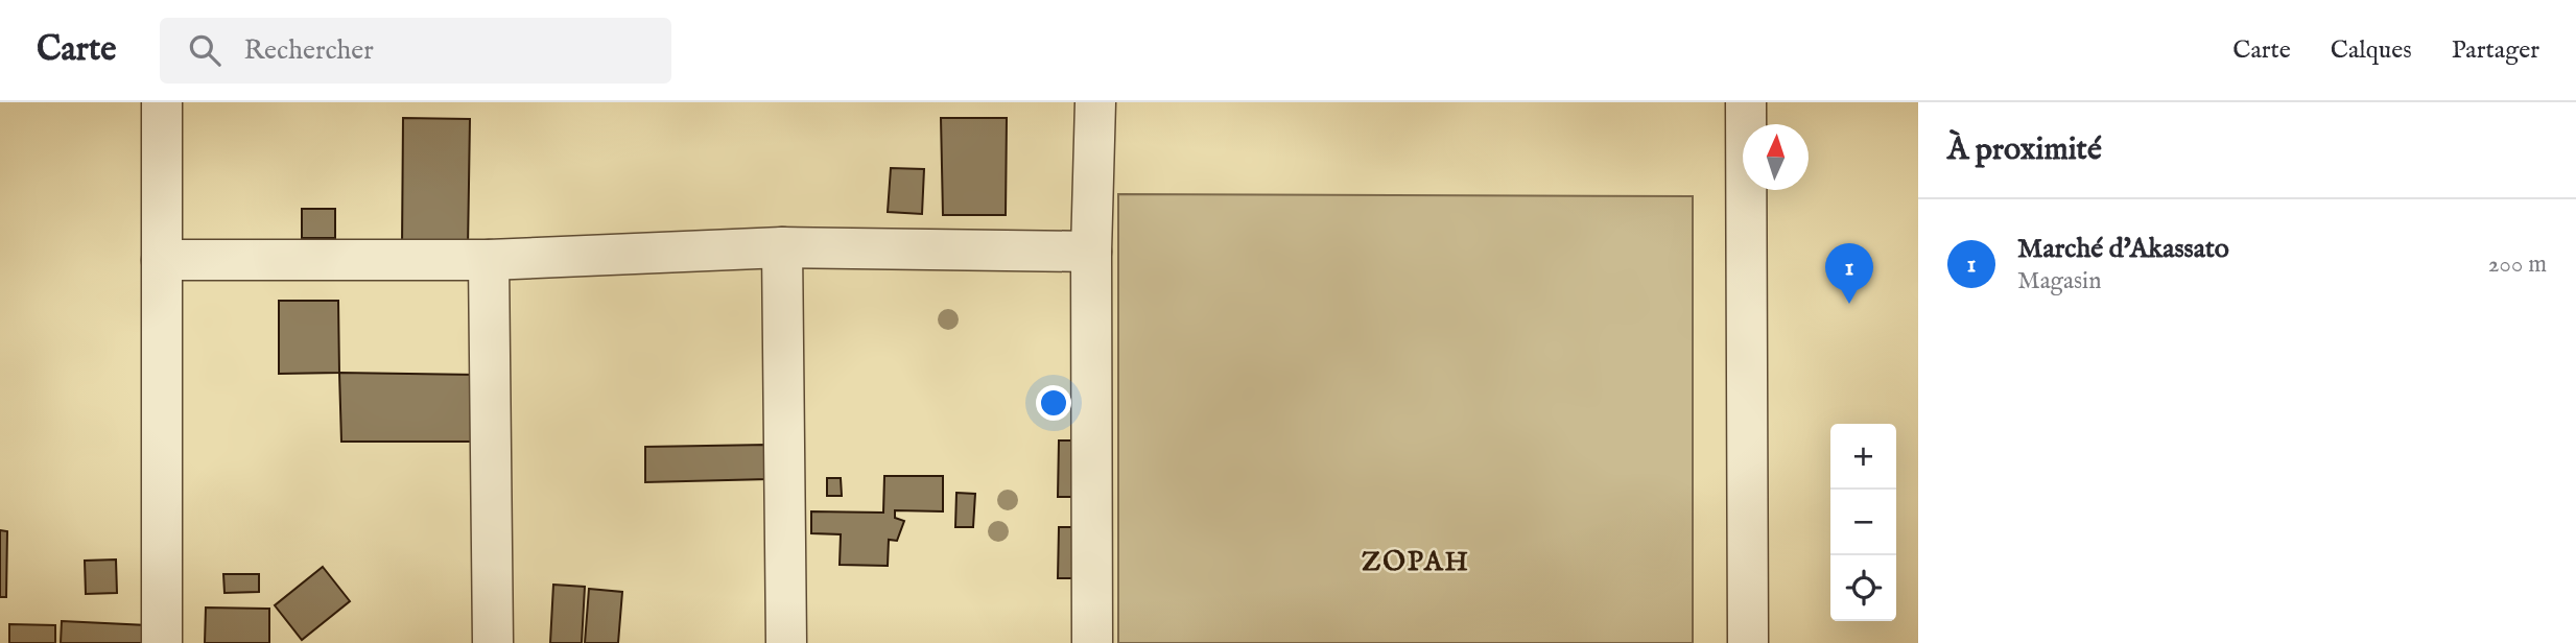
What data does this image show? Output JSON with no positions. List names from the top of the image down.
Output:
{
  "districts": ["ZOPAH"],
  "north": "top",
  "page": {
    "header": "Carte",
    "search": "Rechercher",
    "nav": ["Carte", "Calques", "Partager"],
    "heading": "À proximité",
    "list": [
      {
        "mark": "1",
        "name": "Marché d'Akassato",
        "note": "Magasin",
        "value": "200 m"
      }
    ],
    "pins": "1",
    "map_buttons": ["+", "−"]
  }
}
